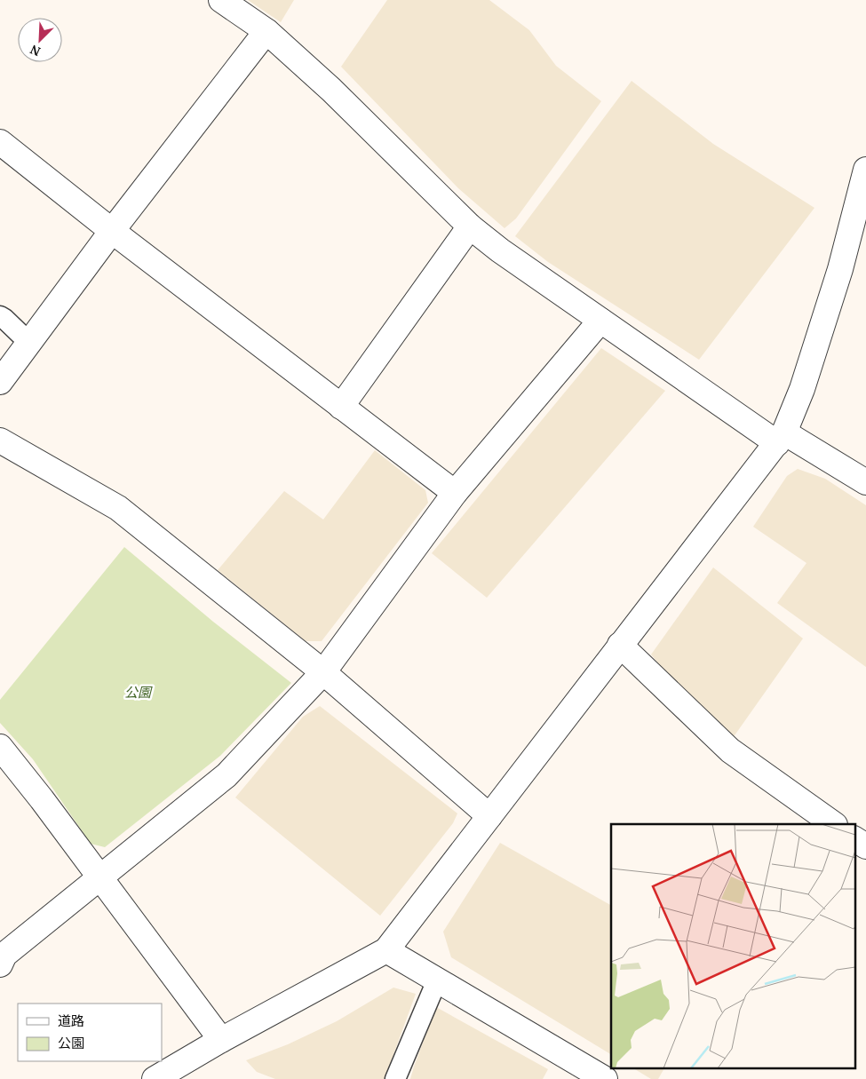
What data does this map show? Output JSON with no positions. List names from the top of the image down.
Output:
{
  "parks": ["公園"],
  "legend": ["道路", "公園"],
  "north": "bottom left"
}
